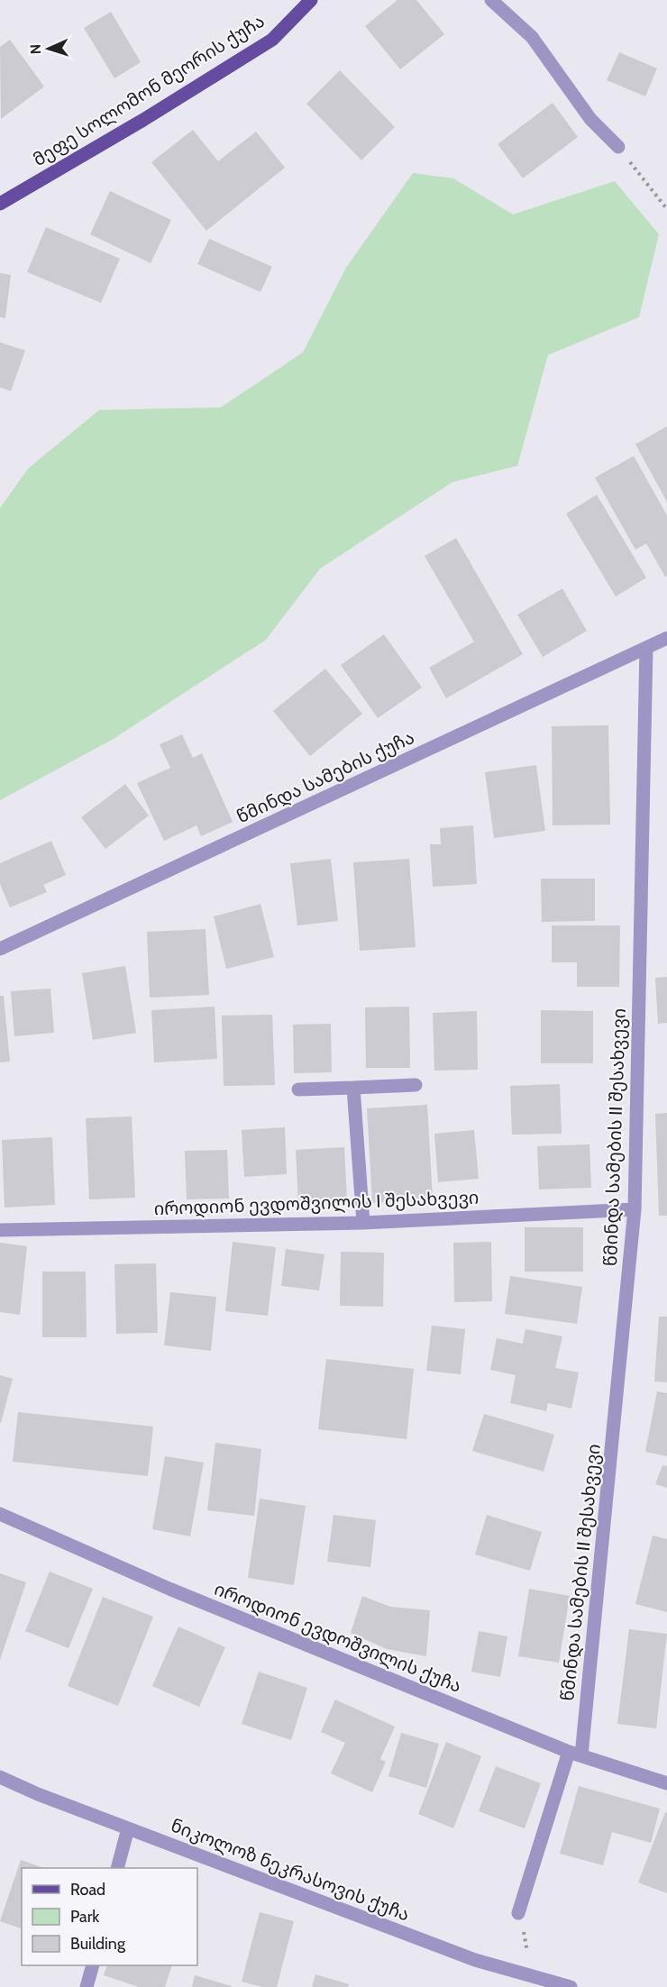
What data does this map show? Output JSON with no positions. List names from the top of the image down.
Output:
{
  "streets": {
    "main road": ["მეფე სოლომონ მეორის ქუჩა"],
    "street": [
      "წმინდა სამების ქუჩა",
      "წმინდა სამების II შესახვევი",
      "იროდიონ ევდოშვილის I შესახვევი",
      "იროდიონ ევდოშვილის ქუჩა",
      "ნიკოლოზ ნეკრასოვის ქუჩა"
    ]
  },
  "crossings": [
    ["წმინდა სამების ქუჩა", "წმინდა სამების II შესახვევი"],
    ["წმინდა სამების II შესახვევი", "იროდიონ ევდოშვილის I შესახვევი"],
    ["წმინდა სამების II შესახვევი", "იროდიონ ევდოშვილის ქუჩა"]
  ],
  "legend": ["Road", "Park", "Building"],
  "north": "left"
}
